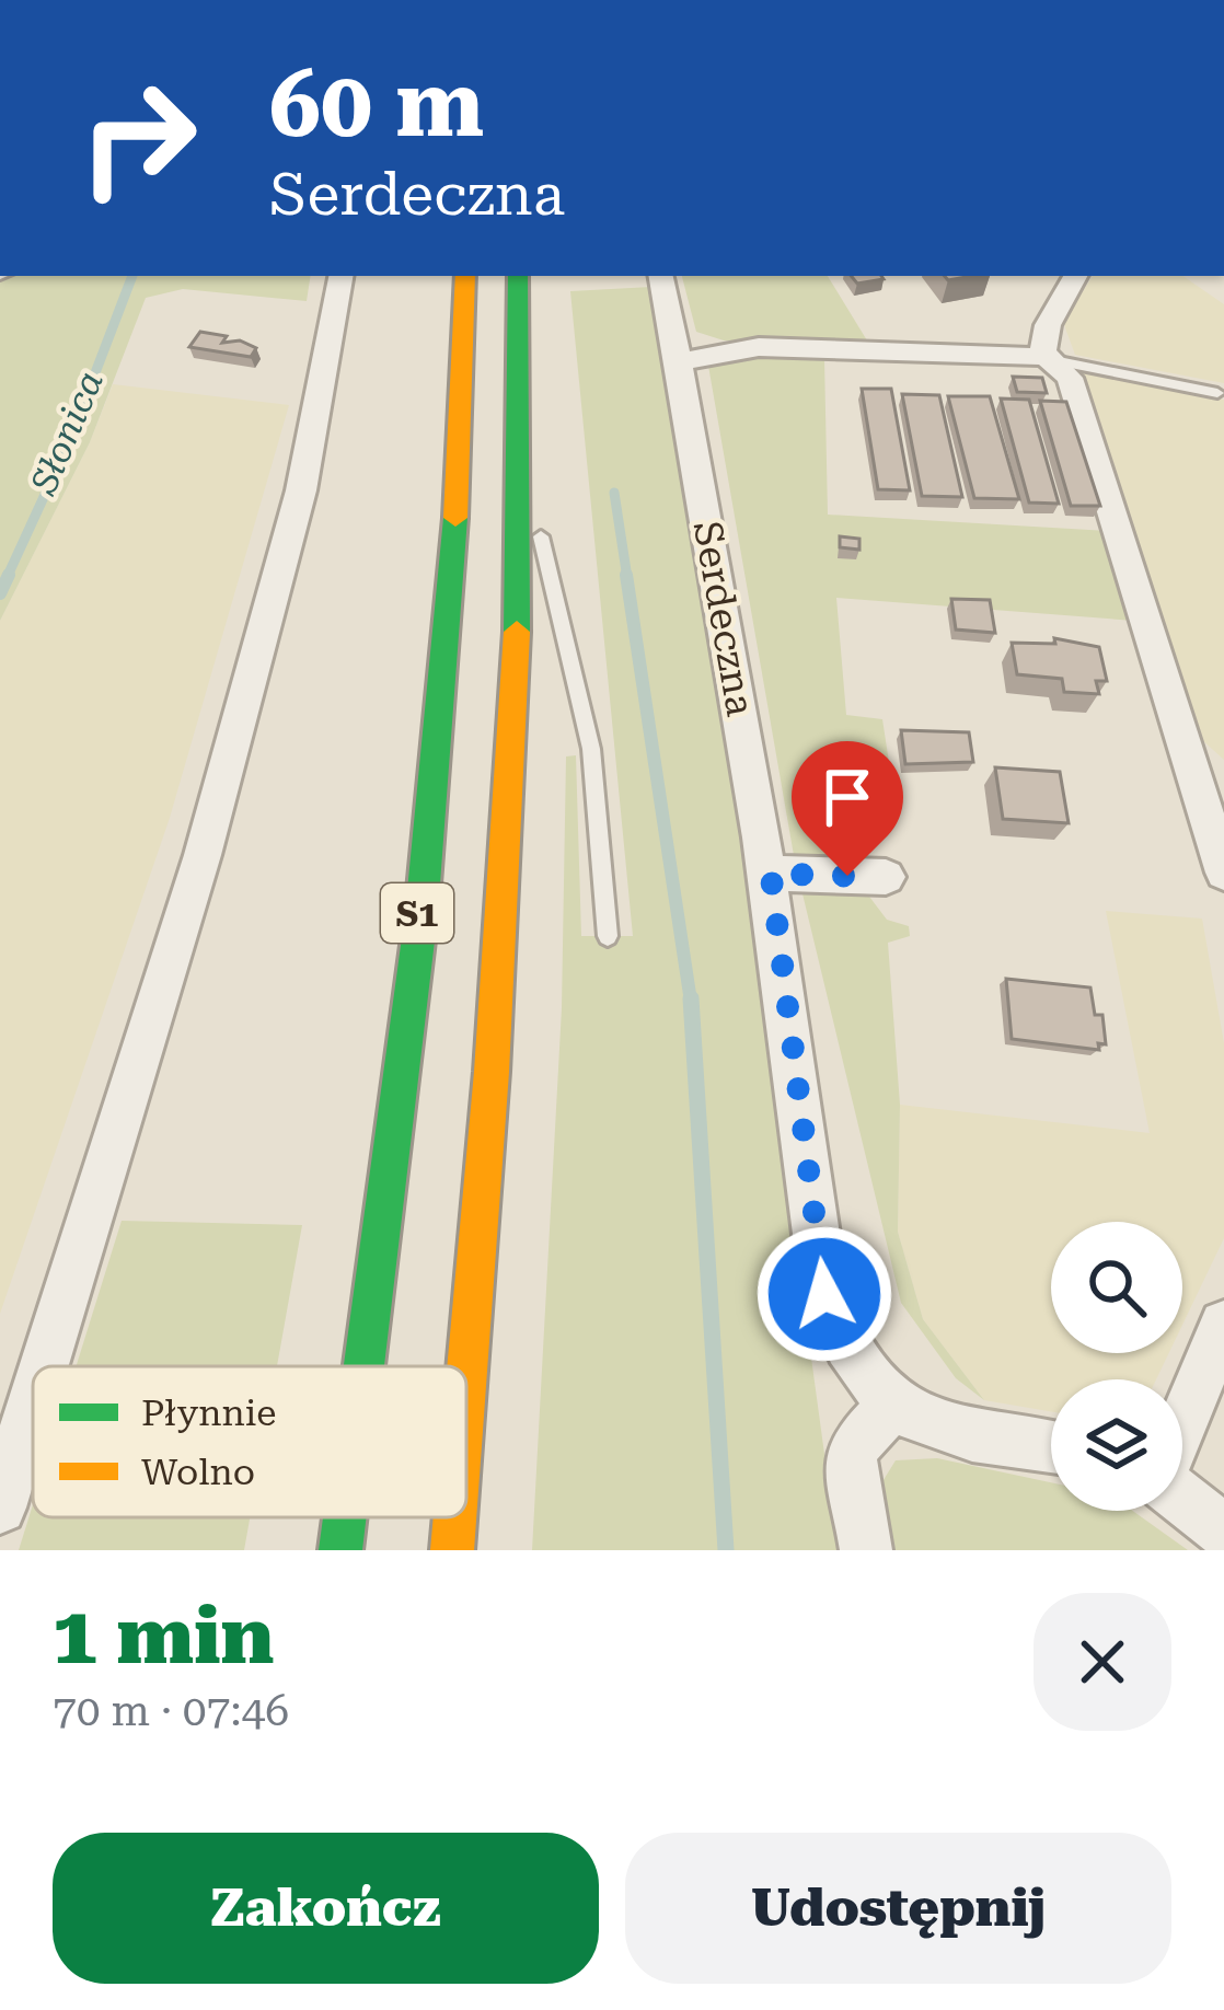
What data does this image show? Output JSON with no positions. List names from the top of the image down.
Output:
{
  "streets": {
    "main road": ["S1"],
    "street": ["Serdeczna"]
  },
  "water": ["Słonica"],
  "legend": ["Płynnie", "Wolno"],
  "page": {
    "turn": ["60 m", "Serdeczna"],
    "heading": ["1 min", "70 m · 07:46"],
    "buttons": ["Zakończ", "Udostępnij"]
  }
}
